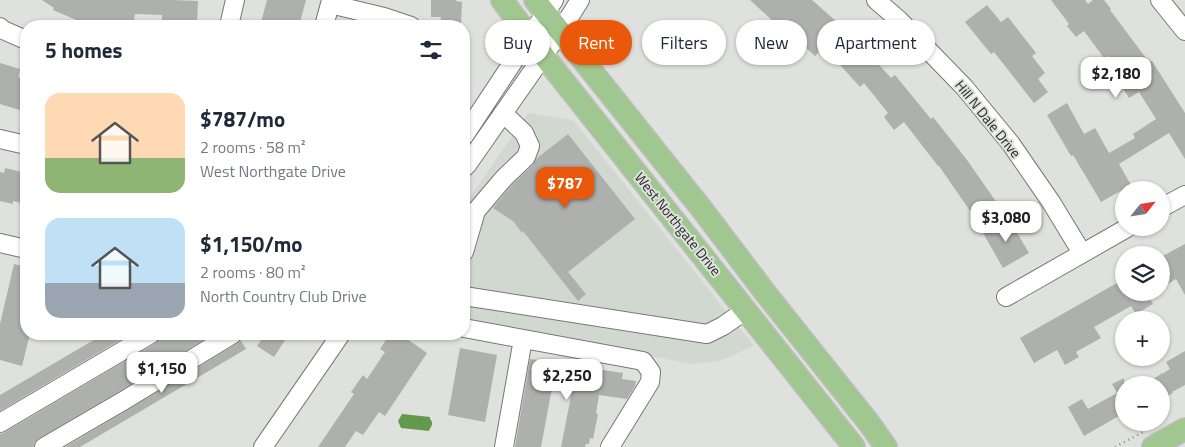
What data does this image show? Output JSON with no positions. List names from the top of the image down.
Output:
{
  "streets": {
    "main road": ["West Northgate Drive"],
    "street": ["Hill N Dale Drive"]
  },
  "north": "top right",
  "page": {
    "chip": [
      "Buy",
      "Rent",
      "Filters",
      "New",
      "Apartment"
    ],
    "heading": "5 homes",
    "price": [
      "$2,180",
      "$787",
      "$3,080",
      "$1,150",
      "$2,250"
    ],
    "list": [
      {
        "name": "$787/mo",
        "note": "2 rooms · 58 m² · West Northgate Drive"
      },
      {
        "name": "$1,150/mo",
        "note": "2 rooms · 80 m² · North Country Club Drive"
      }
    ],
    "map_buttons": ["+", "−"]
  }
}
